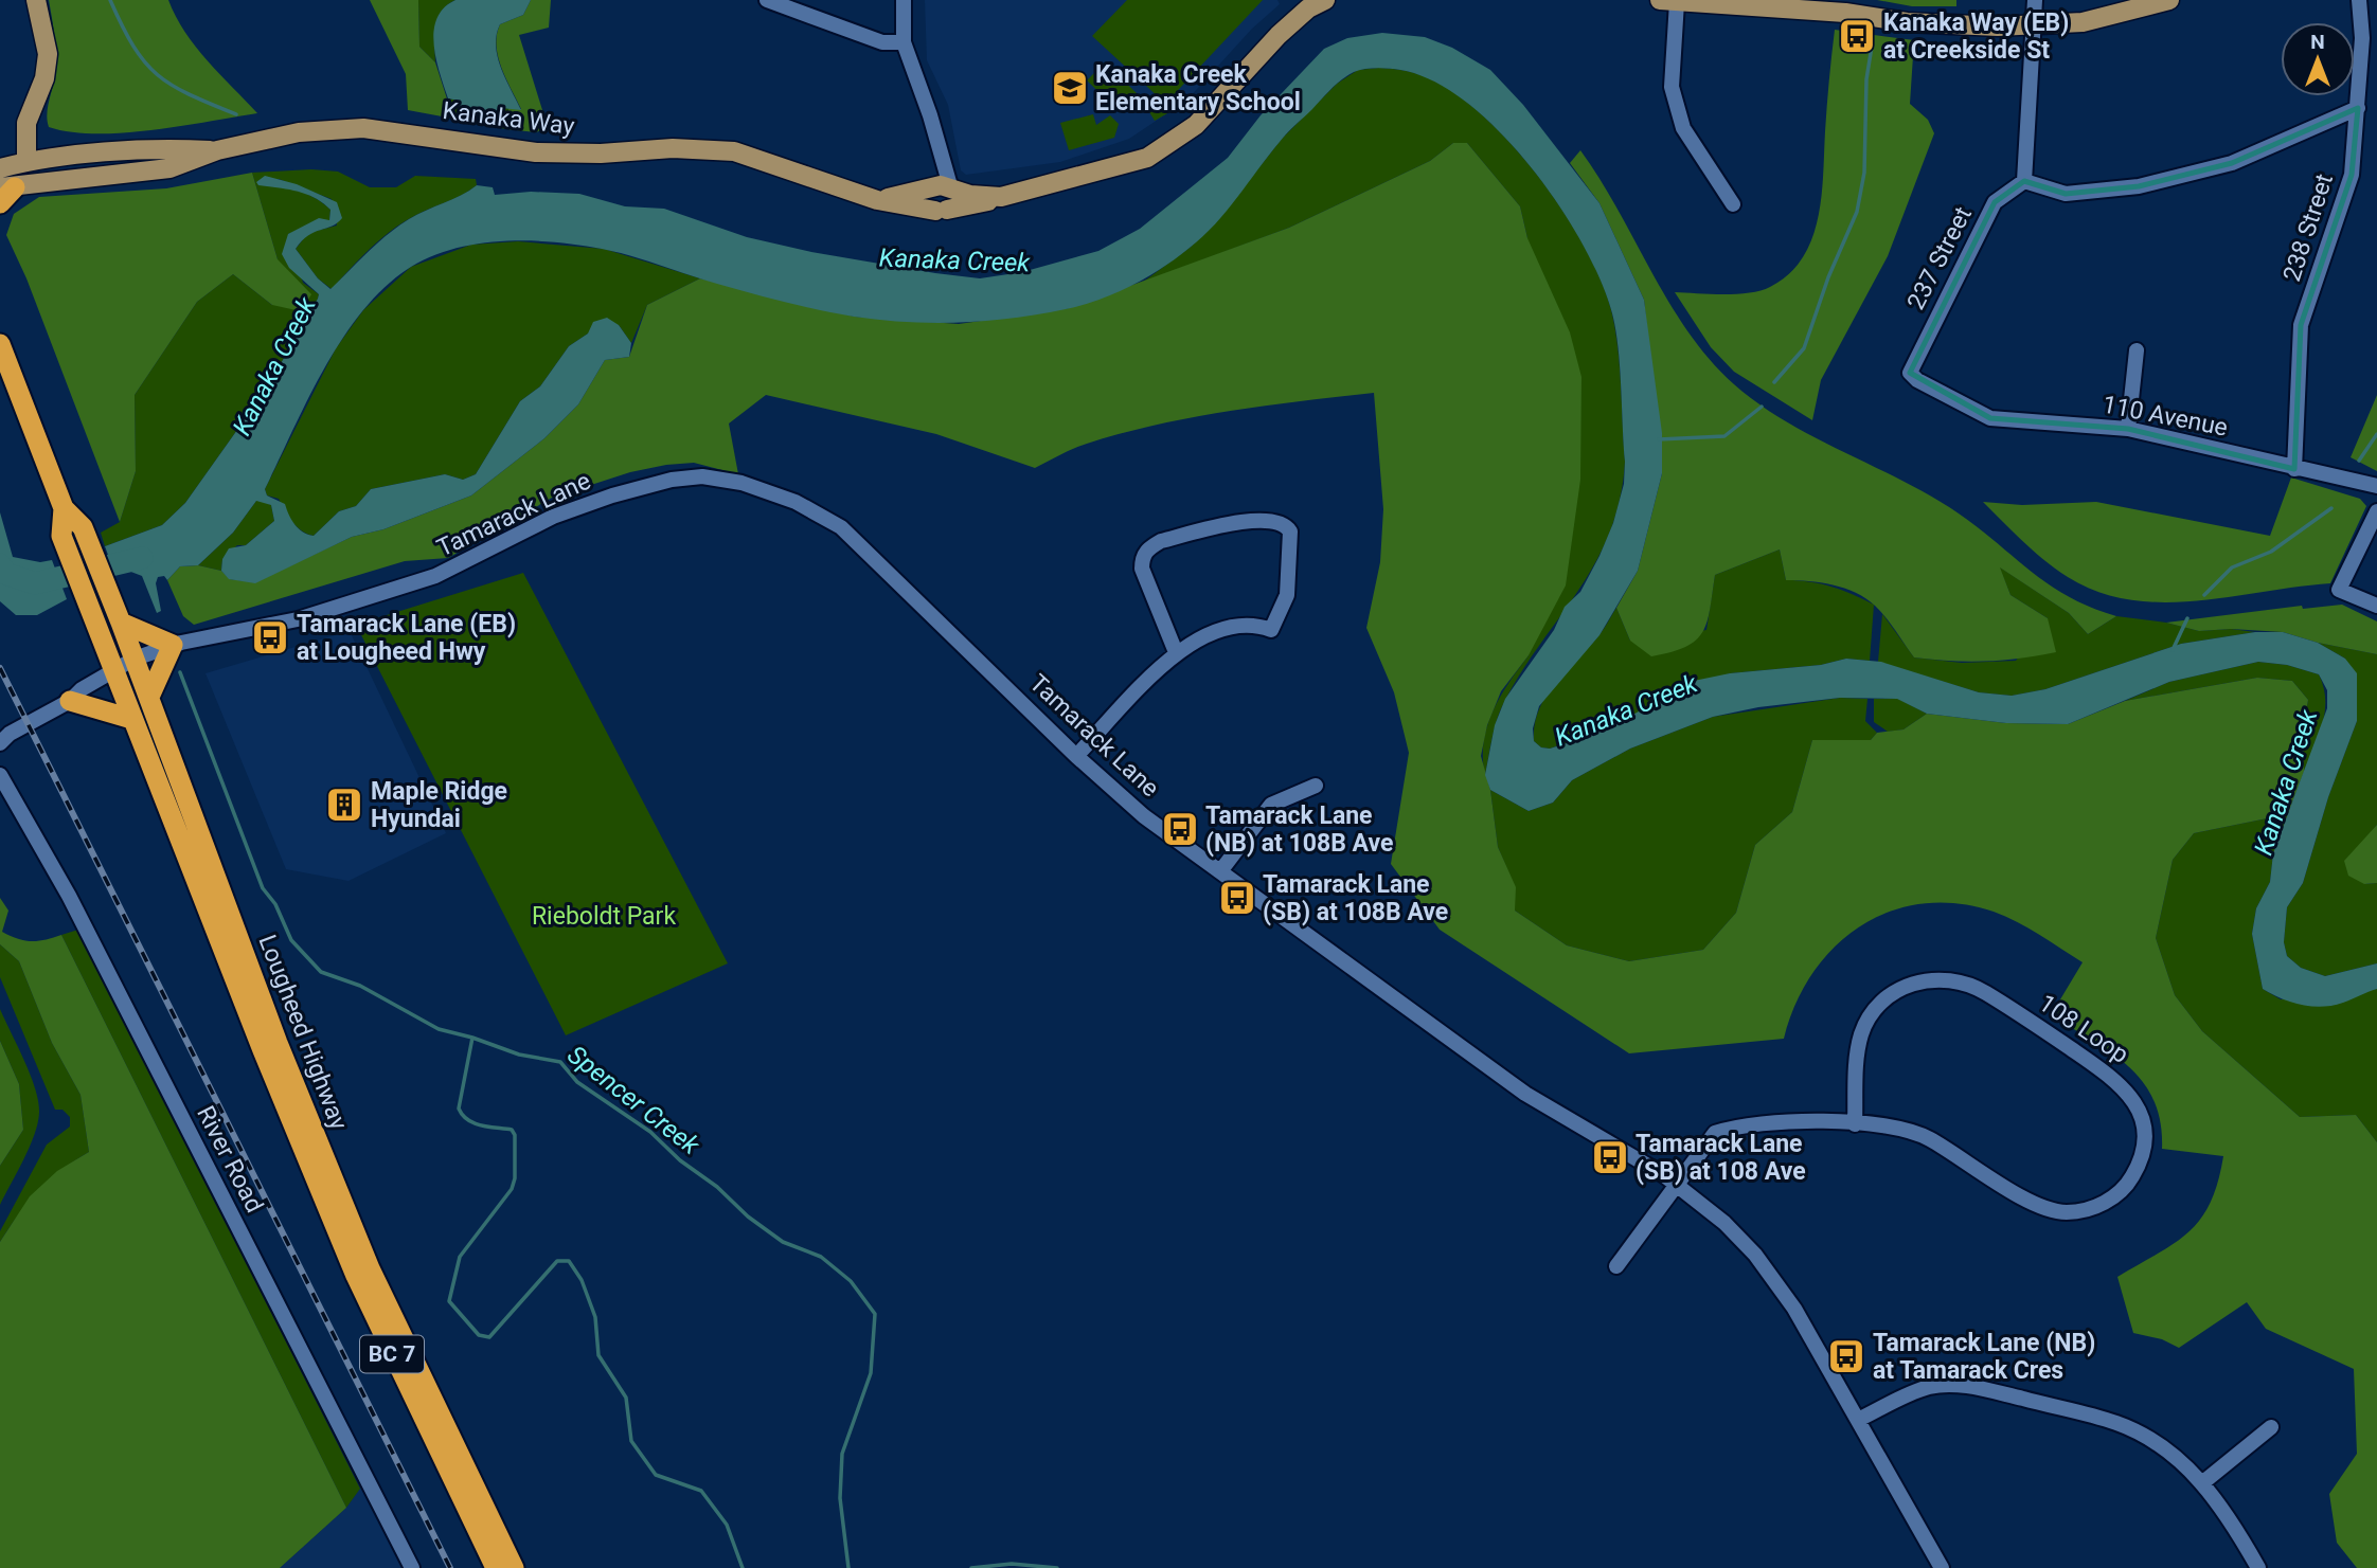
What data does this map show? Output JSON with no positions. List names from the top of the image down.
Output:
{
  "streets": {
    "highway": ["Lougheed Highway", "BC 7"],
    "main road": ["Kanaka Way"],
    "street": [
      "238 Street",
      "237 Street",
      "110 Avenue",
      "Tamarack Lane",
      "108 Loop",
      "River Road"
    ]
  },
  "crossings": [
    ["238 Street", "110 Avenue"],
    ["237 Street", "110 Avenue"],
    ["Tamarack Lane", "108 Loop"],
    ["Tamarack Lane", "Lougheed Highway"]
  ],
  "water": ["Kanaka Creek", "Spencer Creek"],
  "parks": ["Rieboldt Park"],
  "places": {
    "bus stop": [
      "Kanaka Way (EB) at Creekside St",
      "Tamarack Lane (EB) at Lougheed Hwy",
      "Tamarack Lane (NB) at 108B Ave",
      "Tamarack Lane (SB) at 108B Ave",
      "Tamarack Lane (SB) at 108 Ave",
      "Tamarack Lane (NB) at Tamarack Cres"
    ],
    "school or university": ["Kanaka Creek Elementary School"],
    "building": ["Maple Ridge Hyundai"]
  },
  "north": "top"
}
